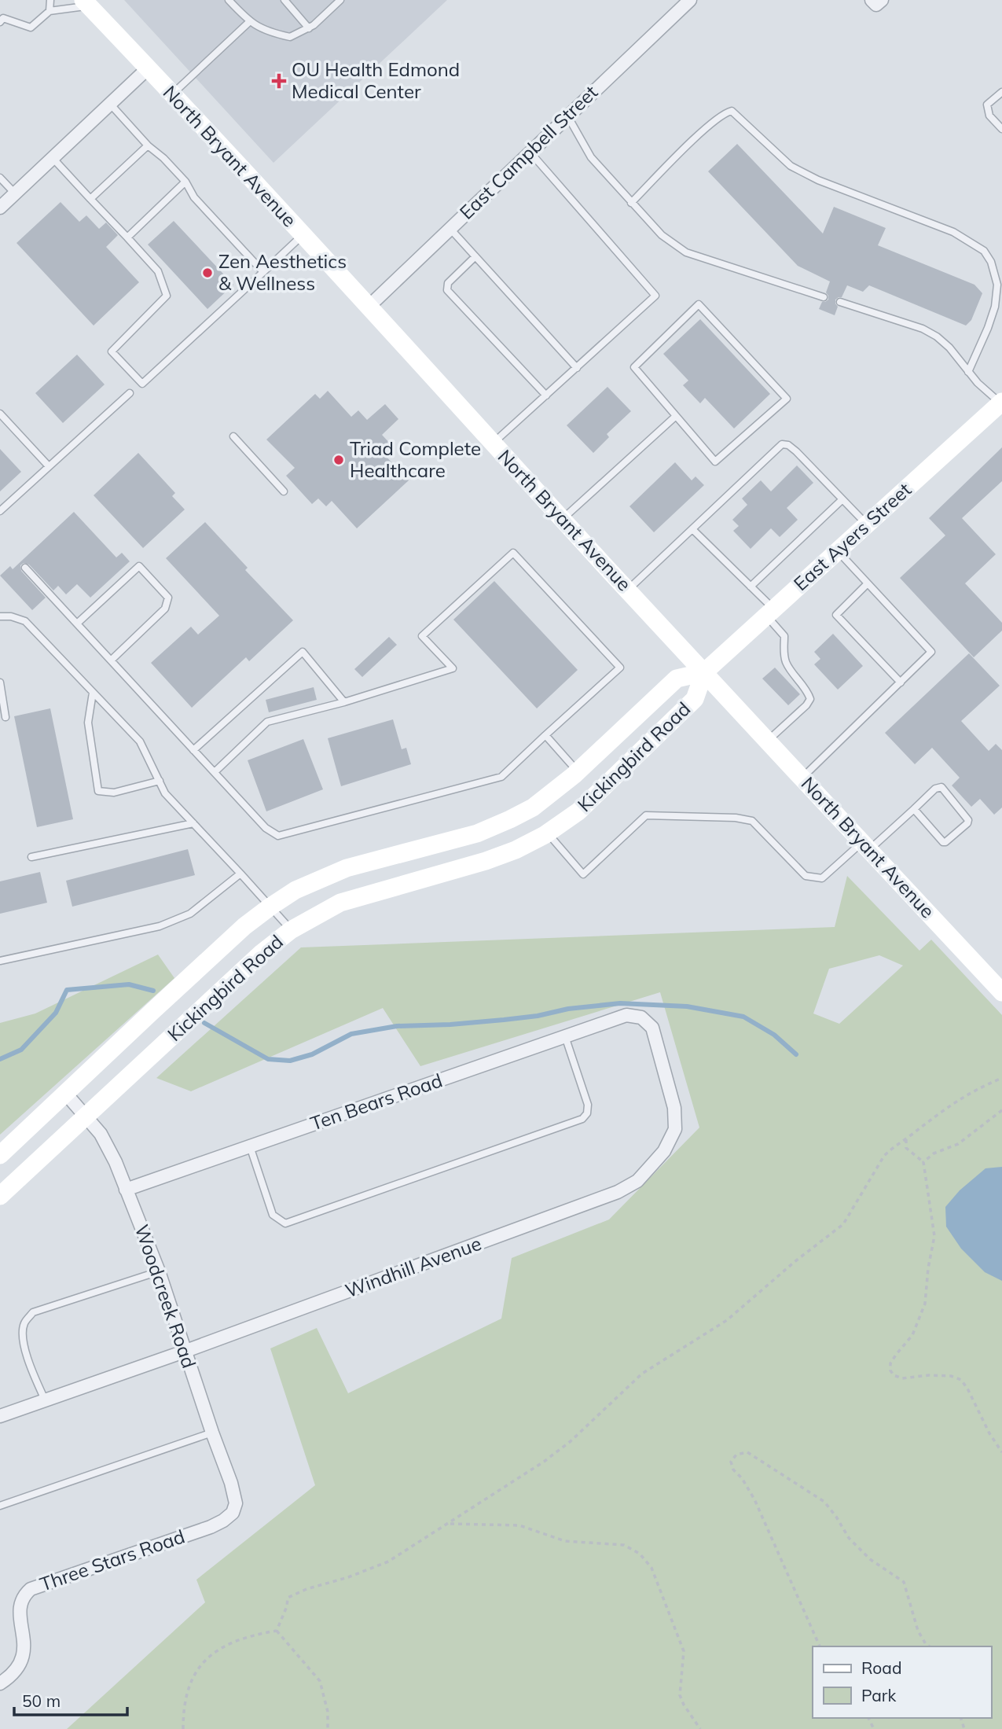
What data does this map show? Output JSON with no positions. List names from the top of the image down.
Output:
{
  "streets": {
    "street": [
      "East Campbell Street",
      "North Bryant Avenue",
      "East Ayers Street",
      "Kickingbird Road",
      "Ten Bears Road",
      "Windhill Avenue",
      "Woodcreek Road",
      "Three Stars Road"
    ]
  },
  "crossings": [
    ["East Campbell Street", "North Bryant Avenue"],
    ["North Bryant Avenue", "East Ayers Street"],
    ["North Bryant Avenue", "Kickingbird Road"],
    ["East Ayers Street", "Kickingbird Road"],
    ["Kickingbird Road", "Woodcreek Road"],
    ["Ten Bears Road", "Windhill Avenue"],
    ["Ten Bears Road", "Woodcreek Road"],
    ["Windhill Avenue", "Woodcreek Road"],
    ["Woodcreek Road", "Three Stars Road"]
  ],
  "places": {
    "health": ["OU Health Edmond Medical Center"],
    "other": ["Zen Aesthetics & Wellness", "Triad Complete Healthcare"]
  },
  "legend": ["Road", "Park"],
  "scale_bar": "50 m"
}
